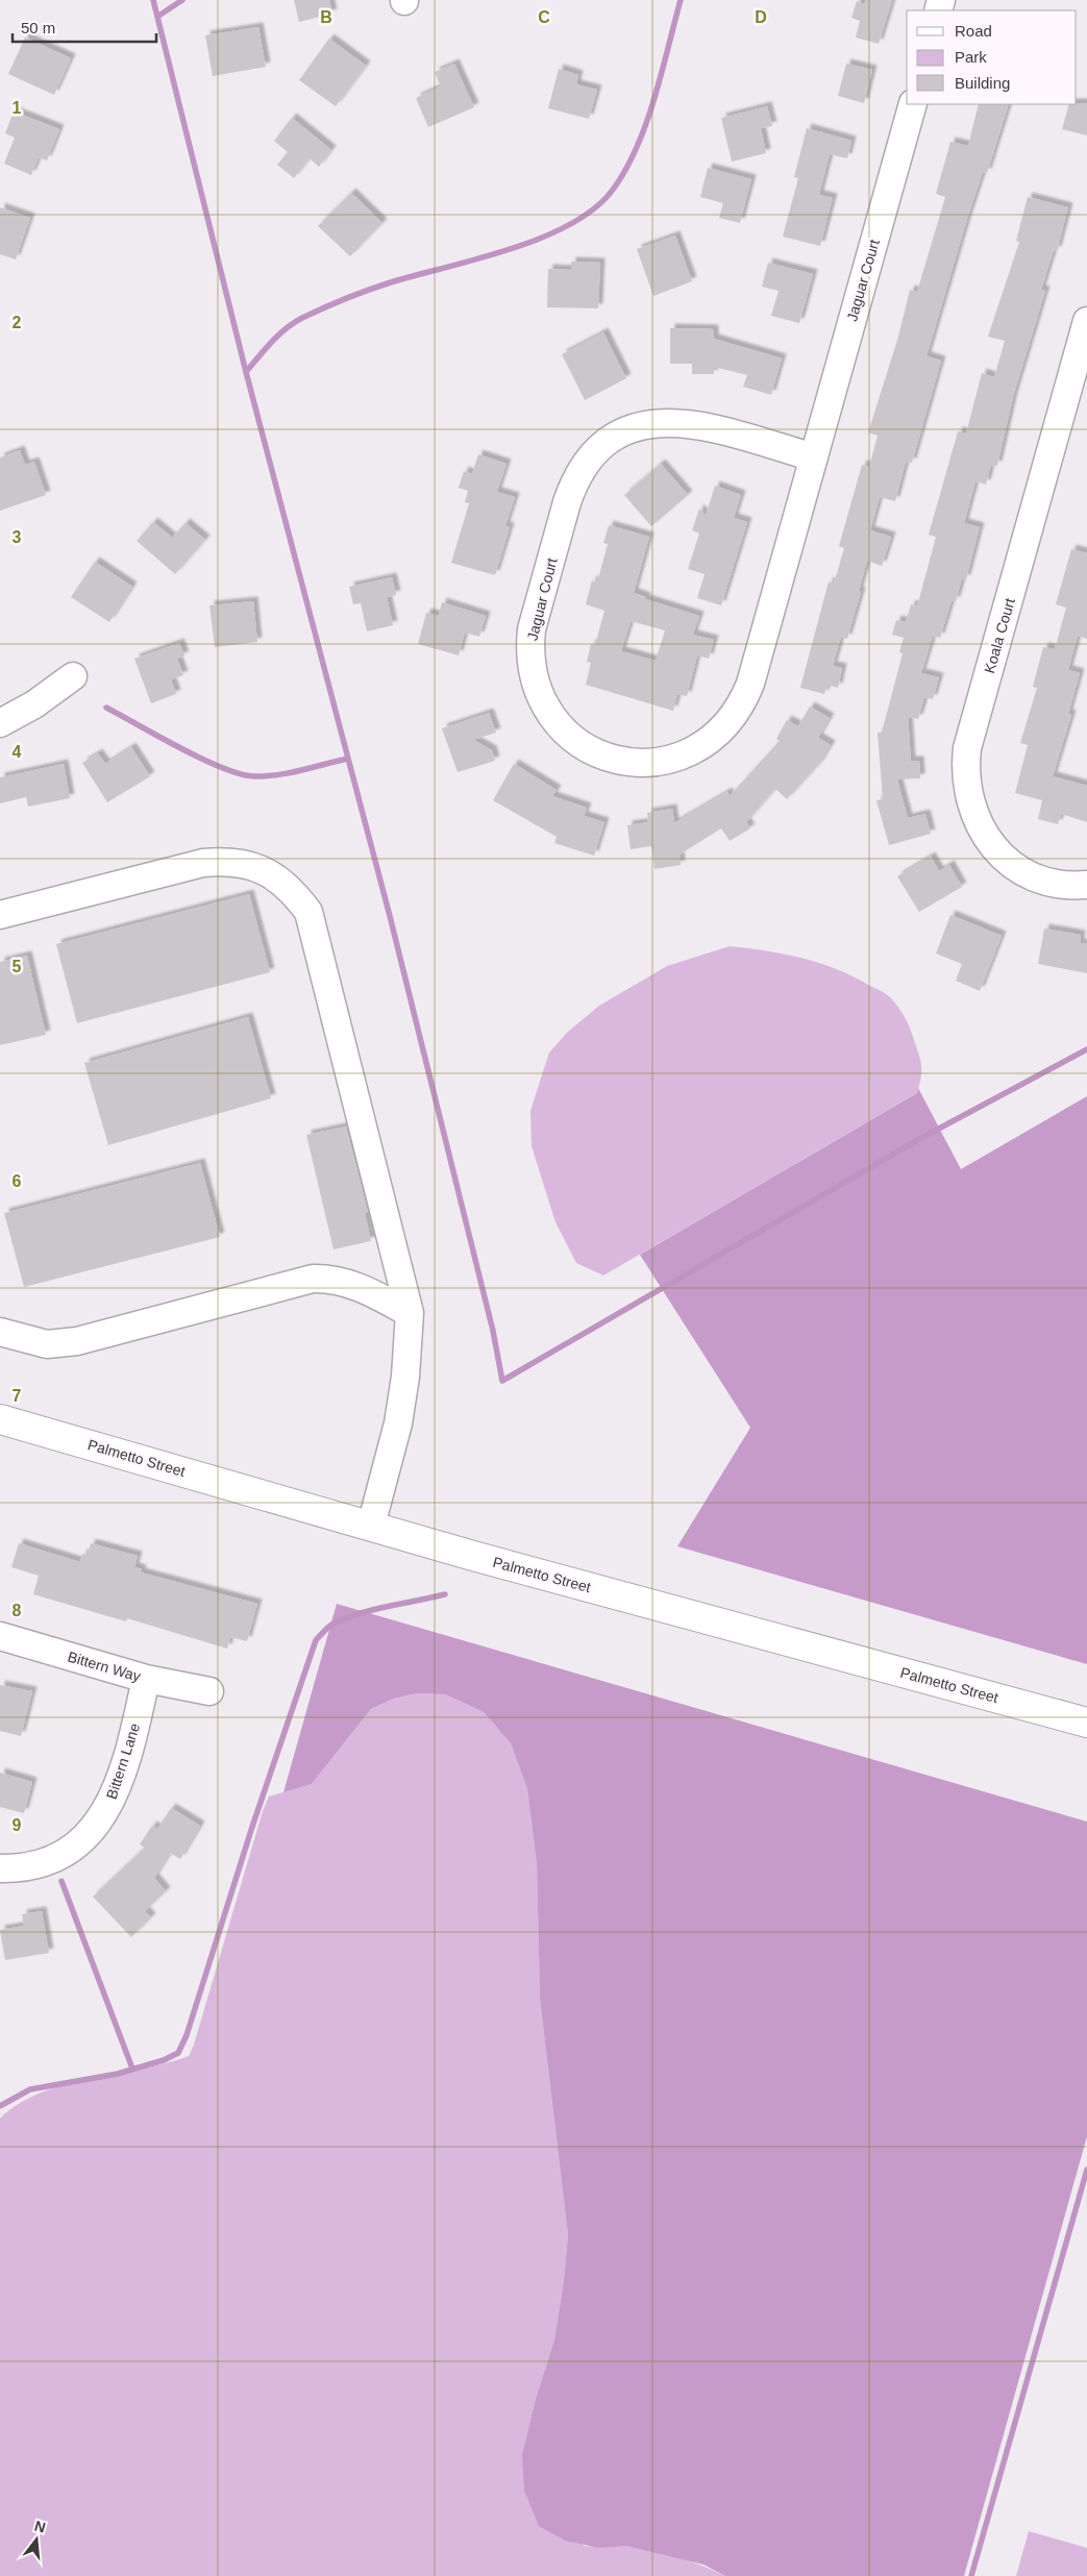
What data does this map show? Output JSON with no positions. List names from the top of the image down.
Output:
{
  "streets": {
    "main road": ["Palmetto Street"],
    "street": [
      "Jaguar Court",
      "Koala Court",
      "Bittern Way",
      "Bittern Lane"
    ]
  },
  "crossings": [
    ["Bittern Way", "Bittern Lane"]
  ],
  "legend": ["Road", "Park", "Building"],
  "scale_bar": "50 m",
  "north": "top",
  "grid": {
    "columns": ["B", "C", "D"],
    "rows": [
      "1",
      "2",
      "3",
      "4",
      "5",
      "6",
      "7",
      "8",
      "9"
    ]
  }
}
